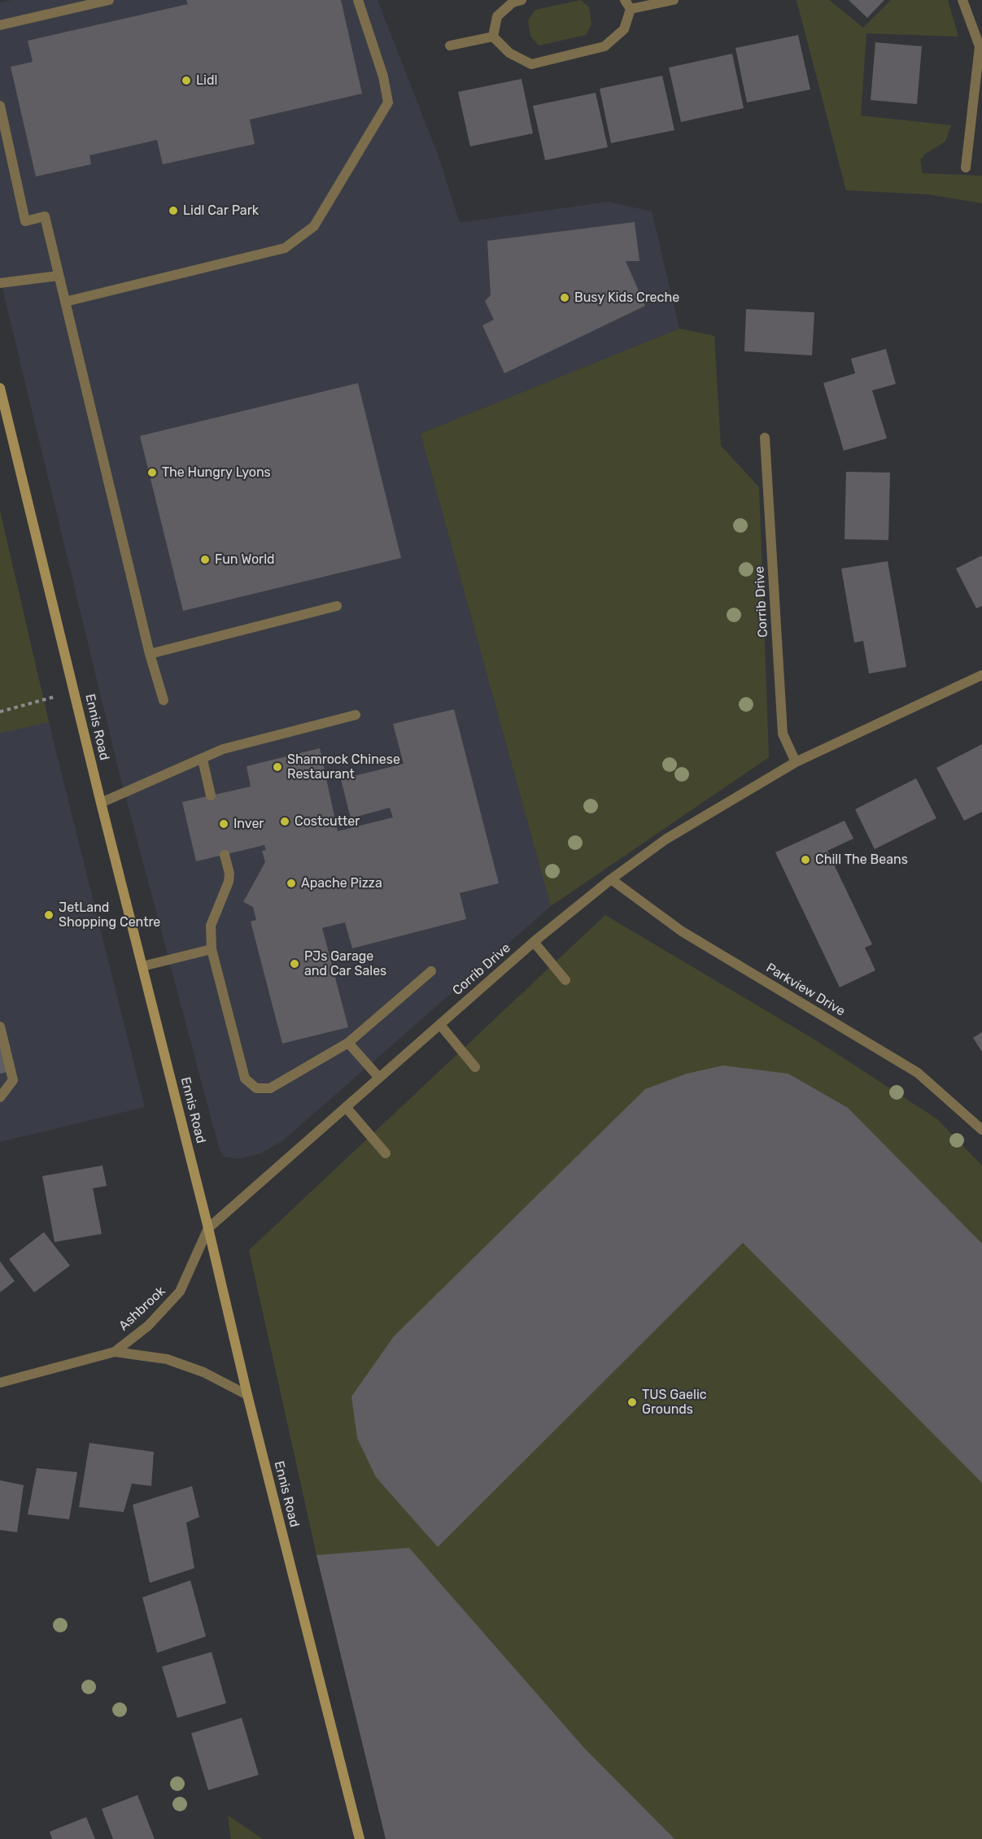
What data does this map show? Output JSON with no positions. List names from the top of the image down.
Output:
{
  "streets": {
    "main road": ["Ennis Road"],
    "street": ["Corrib Drive", "Parkview Drive", "Ashbrook"]
  },
  "crossings": [
    ["Corrib Drive", "Ennis Road"],
    ["Corrib Drive", "Parkview Drive"],
    ["Corrib Drive", "Ashbrook"],
    ["Ennis Road", "Ashbrook"]
  ],
  "places": [
    "Lidl",
    "Lidl Car Park",
    "Busy Kids Creche",
    "The Hungry Lyons",
    "Fun World",
    "Shamrock Chinese Restaurant",
    "Costcutter",
    "Inver",
    "Chill The Beans",
    "Apache Pizza",
    "JetLand Shopping Centre",
    "PJs Garage and Car Sales",
    "TUS Gaelic Grounds"
  ]
}
